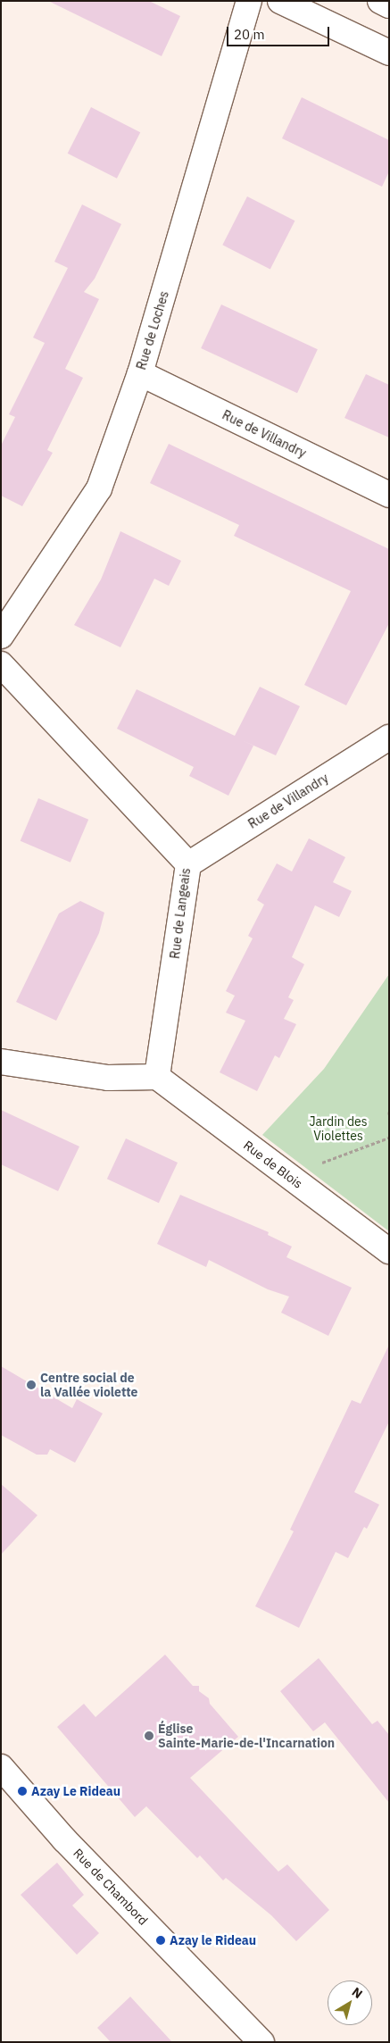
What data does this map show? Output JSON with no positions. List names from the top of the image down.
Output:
{
  "streets": {
    "street": [
      "Rue de Loches",
      "Rue de Villandry",
      "Rue de Langeais",
      "Rue de Blois",
      "Rue de Chambord"
    ]
  },
  "crossings": [
    ["Rue de Loches", "Rue de Villandry"],
    ["Rue de Villandry", "Rue de Langeais"],
    ["Rue de Langeais", "Rue de Blois"]
  ],
  "parks": ["Jardin des Violettes"],
  "places": [
    "Centre social de la Vallée violette",
    "Église Sainte-Marie-de-l'Incarnation",
    "Azay Le Rideau",
    "Azay le Rideau"
  ],
  "scale_bar": "20 m",
  "north": "top right"
}
